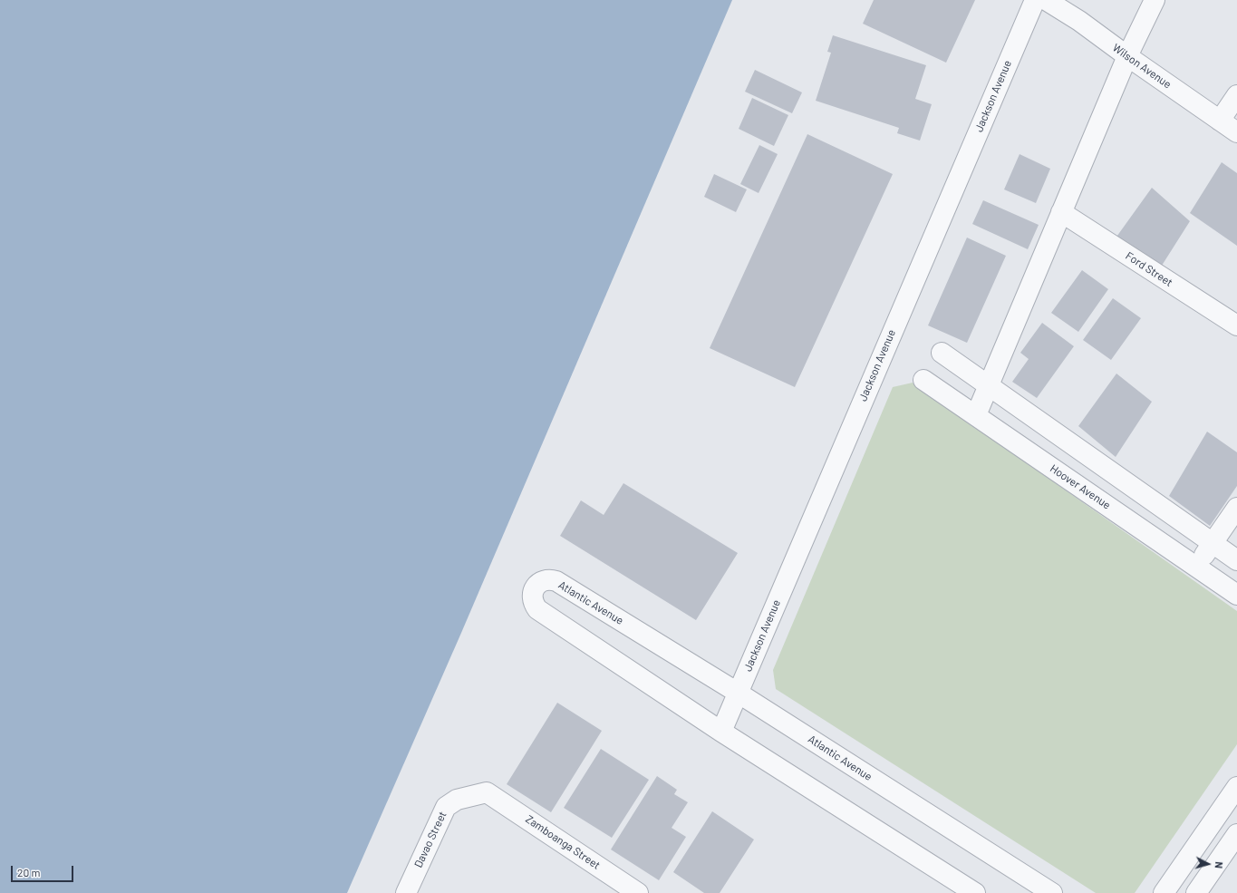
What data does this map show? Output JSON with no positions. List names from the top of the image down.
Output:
{
  "streets": {
    "street": [
      "Wilson Avenue",
      "Jackson Avenue",
      "Ford Street",
      "Hoover Avenue",
      "Atlantic Avenue",
      "Davao Street",
      "Zamboanga Street"
    ]
  },
  "crossings": [
    ["Jackson Avenue", "Atlantic Avenue"],
    ["Davao Street", "Zamboanga Street"]
  ],
  "scale_bar": "20 m",
  "north": "right"
}
